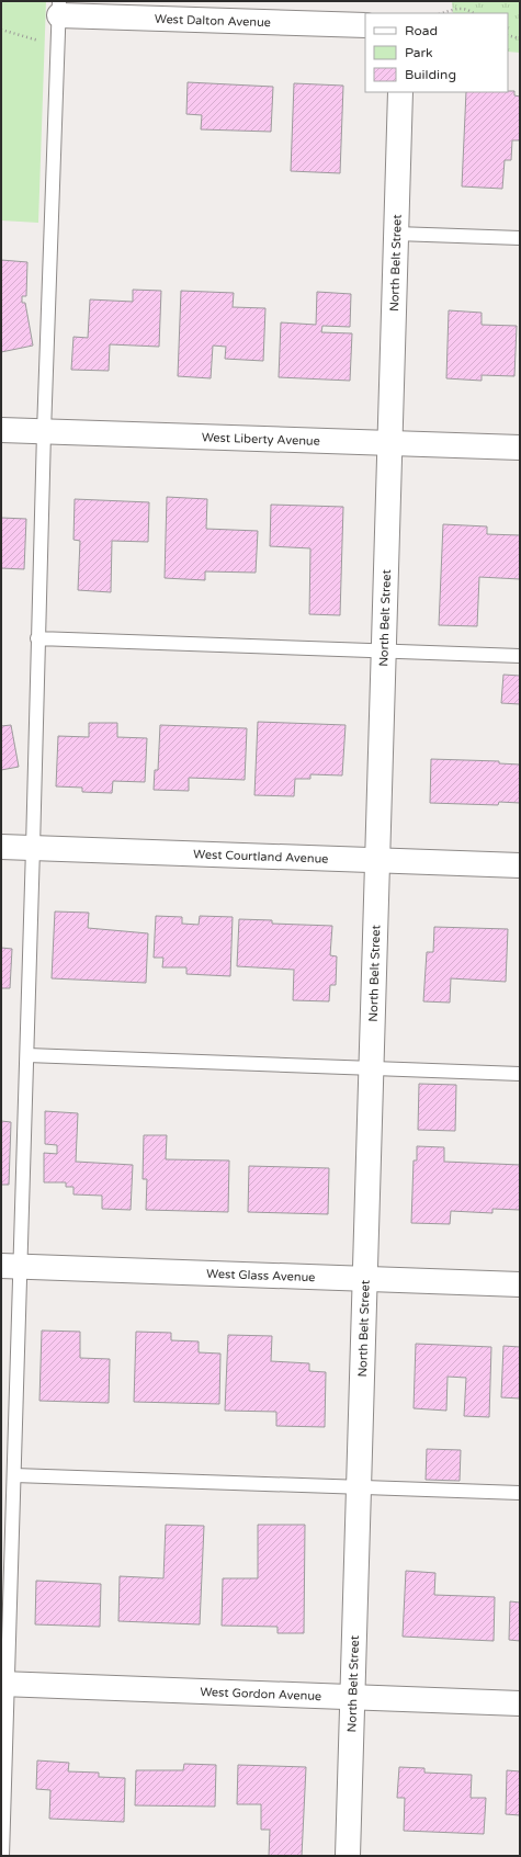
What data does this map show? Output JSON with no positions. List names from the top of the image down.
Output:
{
  "streets": {
    "street": [
      "West Dalton Avenue",
      "North Belt Street",
      "West Liberty Avenue",
      "West Courtland Avenue",
      "West Glass Avenue",
      "West Gordon Avenue"
    ]
  },
  "crossings": [
    ["North Belt Street", "West Liberty Avenue"],
    ["North Belt Street", "West Courtland Avenue"],
    ["North Belt Street", "West Glass Avenue"],
    ["North Belt Street", "West Gordon Avenue"]
  ],
  "legend": ["Road", "Park", "Building"]
}
